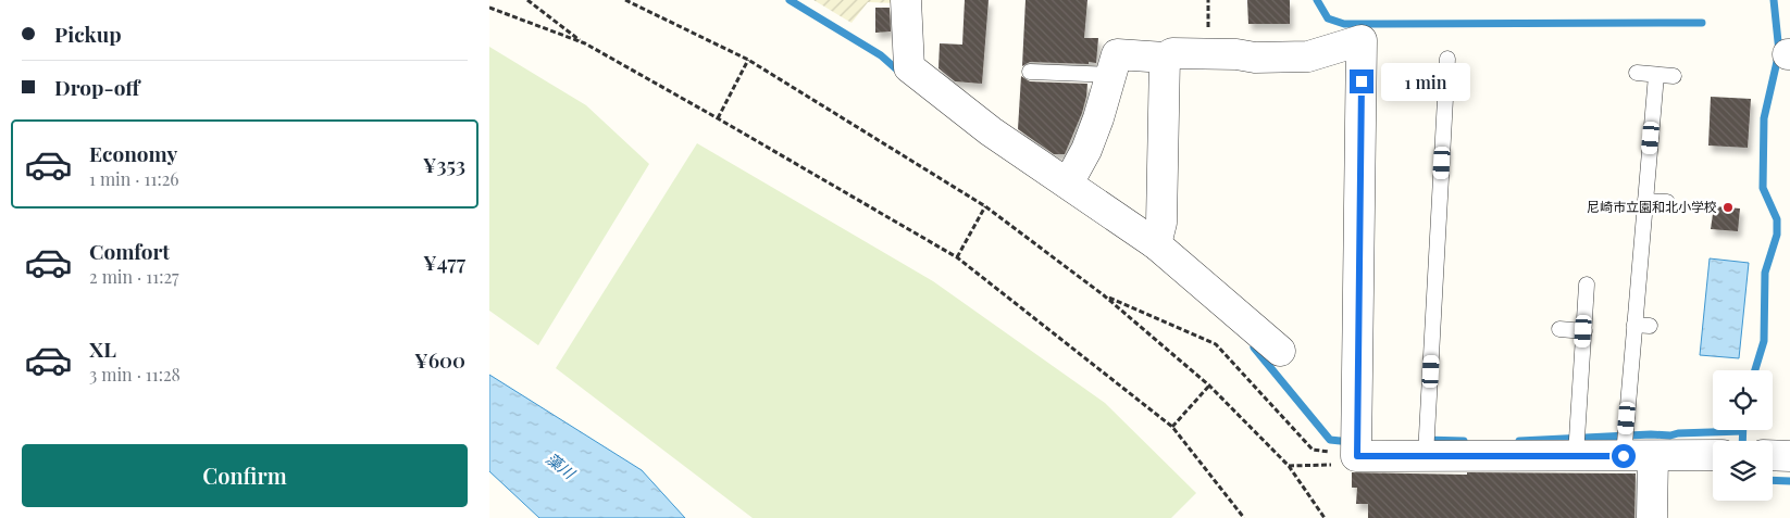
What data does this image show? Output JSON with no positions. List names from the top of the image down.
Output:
{
  "water": ["藻川"],
  "places": ["尼崎市立園和北小学校"],
  "page": {
    "banner": ["Pickup", "Drop-off"],
    "bubble": "1 min",
    "list": [
      {
        "name": "Economy",
        "note": "1 min · 11:26",
        "value": "¥353"
      },
      {
        "name": "Comfort",
        "note": "2 min · 11:27",
        "value": "¥477"
      },
      {
        "name": "XL",
        "note": "3 min · 11:28",
        "value": "¥600"
      }
    ],
    "buttons": "Confirm"
  }
}
